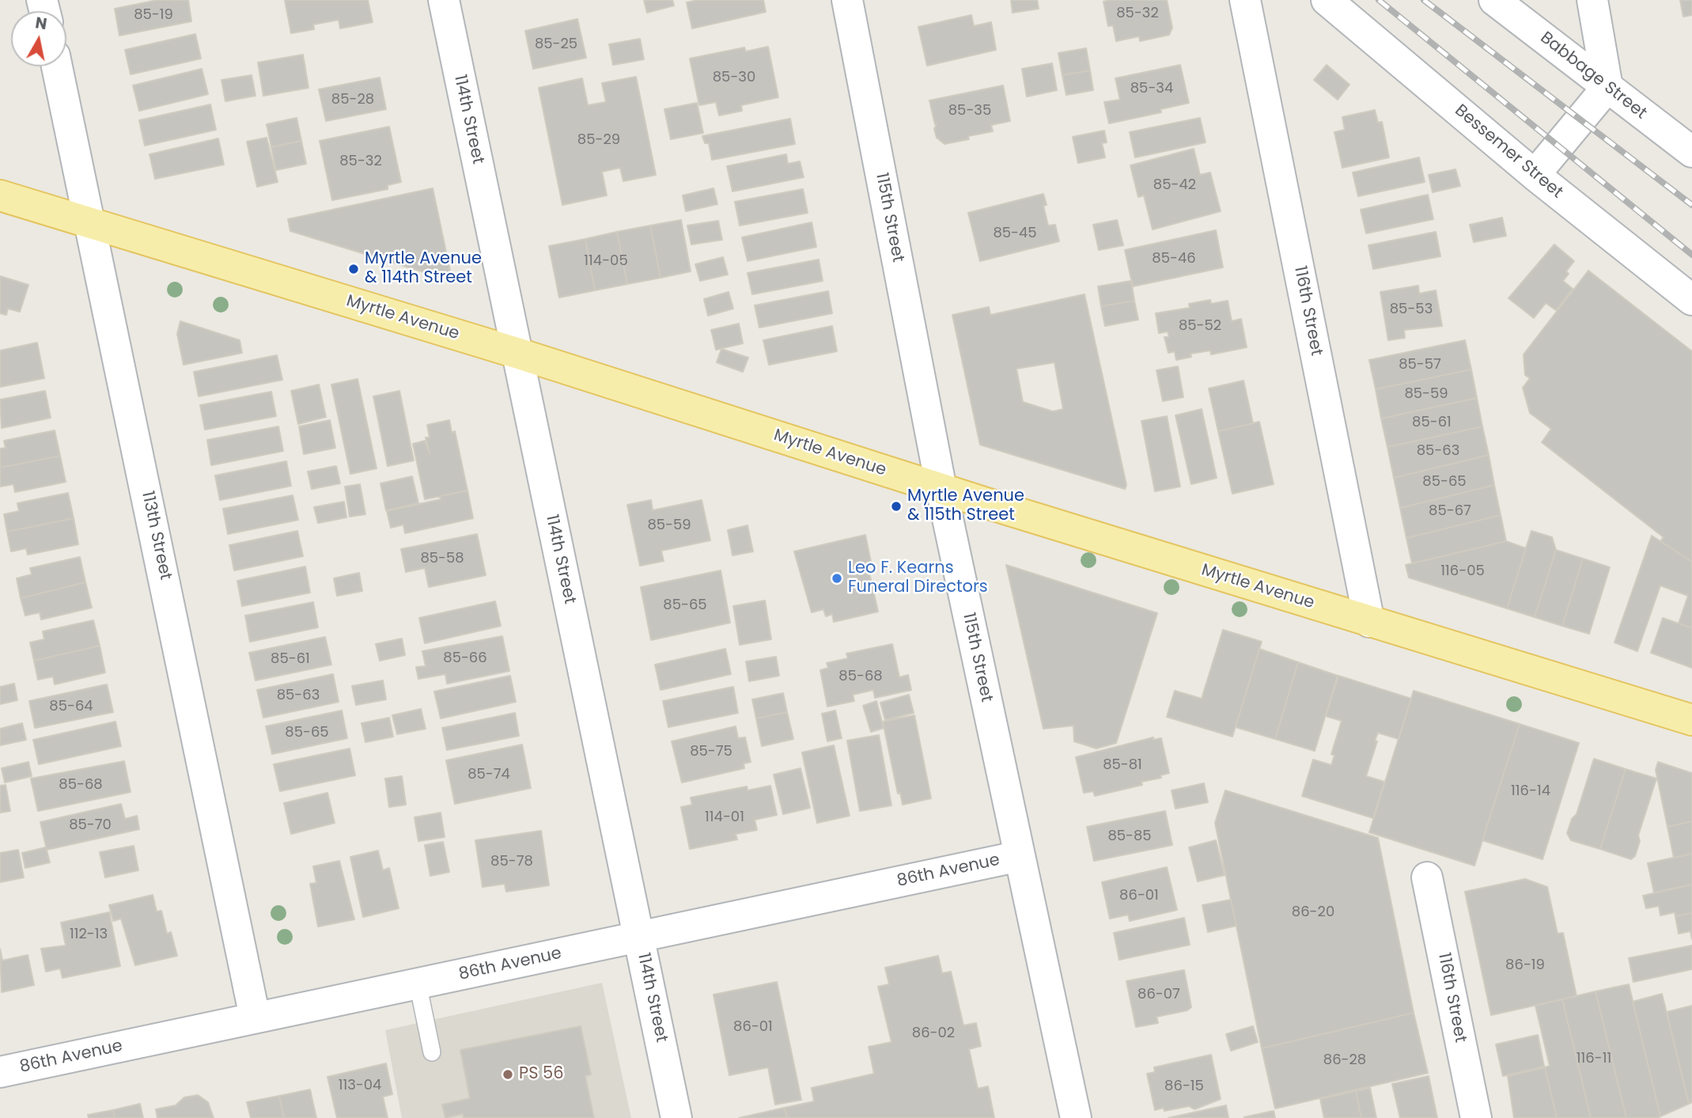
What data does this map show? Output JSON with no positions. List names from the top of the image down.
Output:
{
  "streets": {
    "main road": ["Myrtle Avenue"],
    "street": [
      "Babbage Street",
      "114th Street",
      "Bessemer Street",
      "115th Street",
      "116th Street",
      "113th Street",
      "86th Avenue"
    ]
  },
  "crossings": [
    ["114th Street", "Myrtle Avenue"],
    ["114th Street", "86th Avenue"],
    ["115th Street", "Myrtle Avenue"],
    ["115th Street", "86th Avenue"],
    ["116th Street", "Myrtle Avenue"],
    ["Myrtle Avenue", "113th Street"],
    ["113th Street", "86th Avenue"]
  ],
  "places": [
    "Myrtle Avenue & 114th Street",
    "Myrtle Avenue & 115th Street",
    "Leo F. Kearns Funeral Directors",
    "PS 56"
  ],
  "house_numbers": [
    "85-32",
    "85-19",
    "85-25",
    "85-30",
    "85-34",
    "85-28",
    "85-35",
    "85-29",
    "85-32",
    "85-42",
    "85-45",
    "85-46",
    "114-05",
    "85-53",
    "85-52",
    "85-57",
    "85-59",
    "85-61",
    "85-63",
    "85-65",
    "85-67",
    "85-59",
    "85-58",
    "116-05",
    "85-65",
    "85-66",
    "85-61",
    "85-68",
    "85-63",
    "85-64",
    "85-65",
    "85-75",
    "85-81",
    "85-74",
    "85-68",
    "116-14",
    "114-01",
    "85-70",
    "85-85",
    "85-78",
    "86-01",
    "86-20",
    "112-13",
    "86-19",
    "86-07",
    "86-01",
    "86-02",
    "116-11",
    "86-28",
    "113-04",
    "86-15"
  ],
  "north": "top"
}
